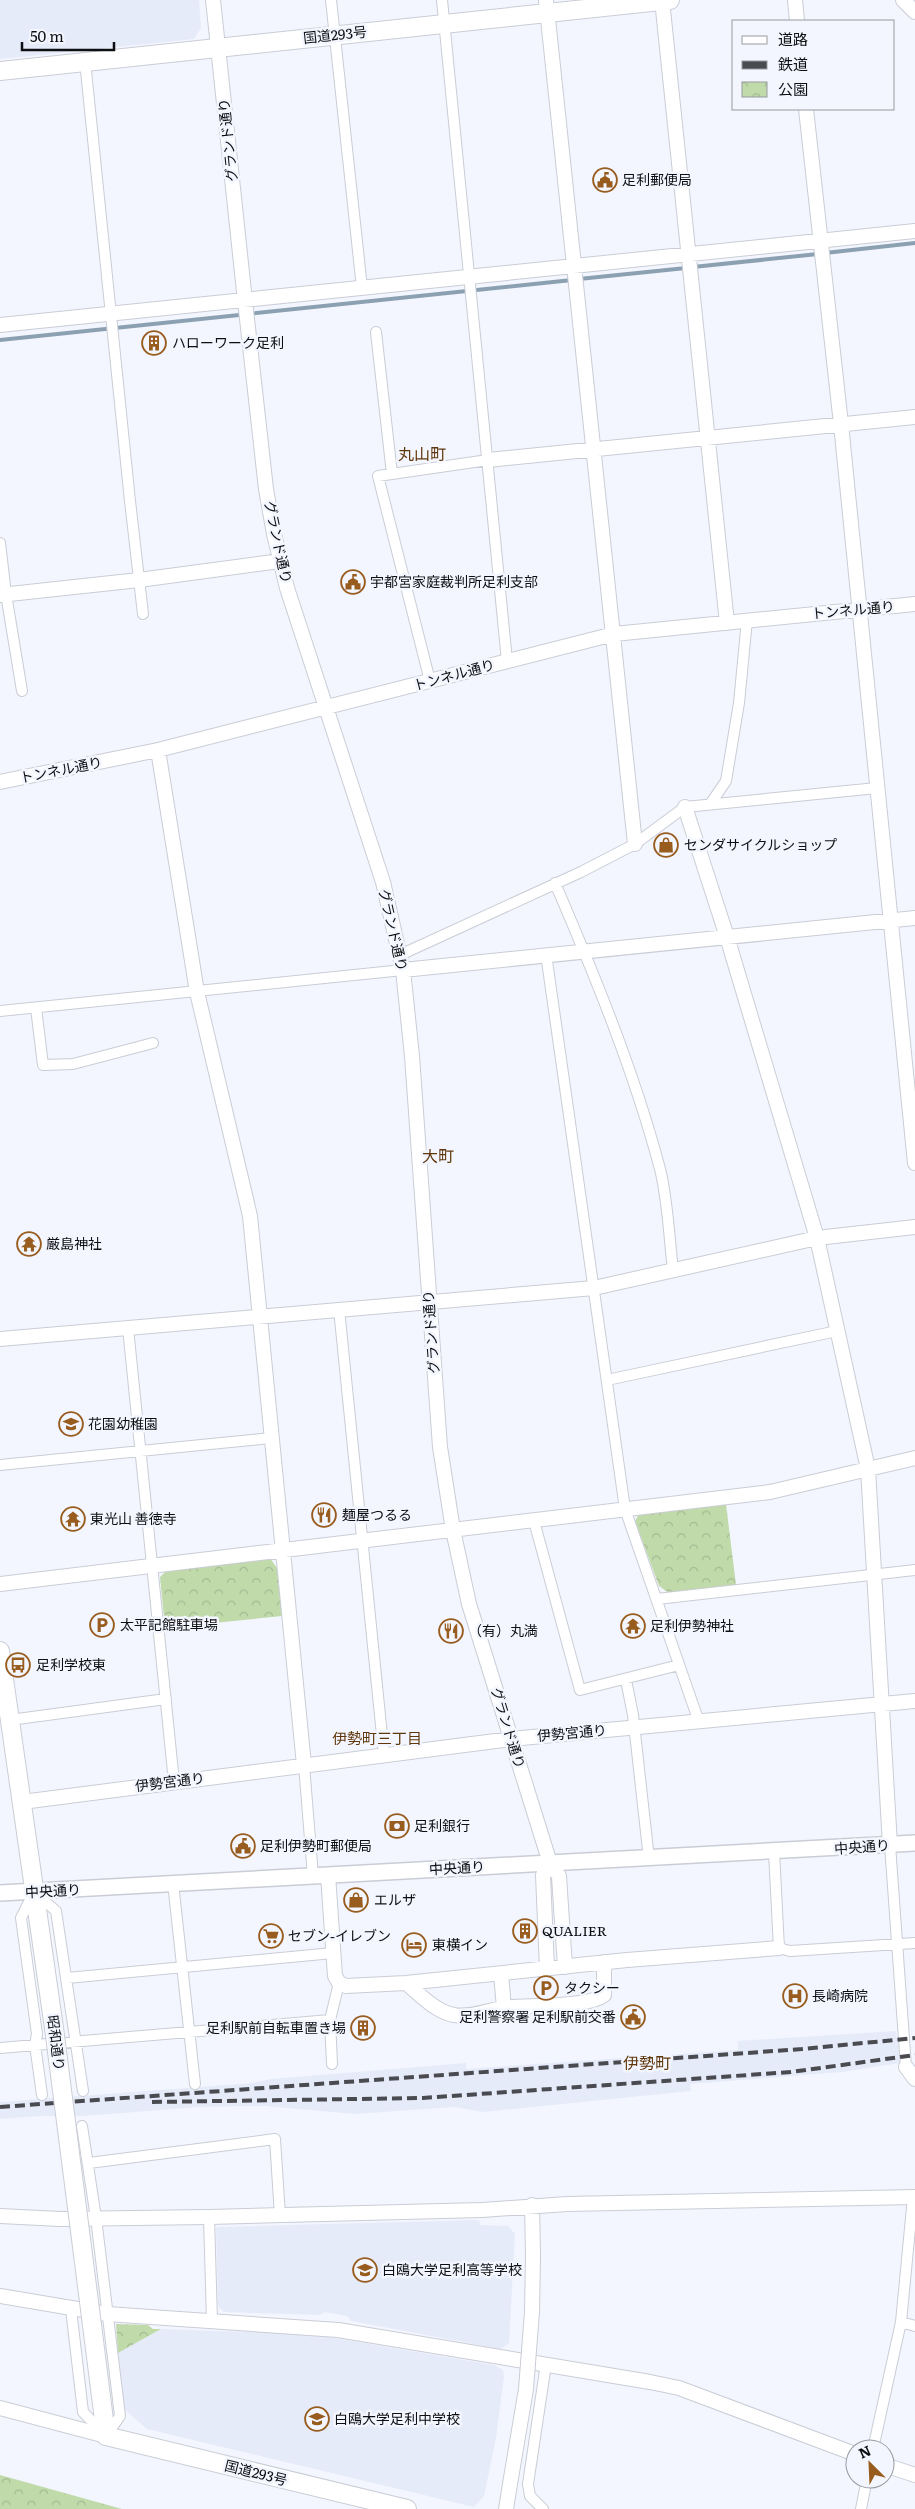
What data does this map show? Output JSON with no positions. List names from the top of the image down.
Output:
{
  "streets": {
    "highway": ["国道293号", "昭和通り"],
    "main road": ["中央通り"],
    "street": ["グランド通り", "トンネル通り", "伊勢宮通り"]
  },
  "crossings": [
    ["国道293号", "グランド通り"],
    ["国道293号", "昭和通り"],
    ["グランド通り", "トンネル通り"],
    ["グランド通り", "伊勢宮通り"],
    ["グランド通り", "中央通り"],
    ["伊勢宮通り", "昭和通り"],
    ["中央通り", "昭和通り"]
  ],
  "districts": [
    "丸山町",
    "大町",
    "伊勢町三丁目",
    "伊勢町"
  ],
  "places": {
    "public building": [
      "足利郵便局",
      "宇都宮家庭裁判所足利支部",
      "足利伊勢町郵便局",
      "足利警察署 足利駅前交番"
    ],
    "building": ["ハローワーク足利", "QUALIER", "足利駅前自転車置き場"],
    "shop": ["センダサイクルショップ", "エルザ"],
    "temple": ["厳島神社", "東光山 善徳寺", "足利伊勢神社"],
    "school or university": ["花園幼稚園", "白鴎大学足利高等学校", "白鴎大学足利中学校"],
    "restaurant": ["麺屋つるる", "（有）丸満"],
    "parking": ["太平記館駐車場", "タクシー"],
    "bus stop": ["足利学校東"],
    "bank": ["足利銀行"],
    "supermarket": ["セブン-イレブン"],
    "hotel": ["東横イン"],
    "hospital": ["長崎病院"]
  },
  "legend": ["道路", "鉄道", "公園"],
  "scale_bar": "50 m",
  "north": "top left"
}
